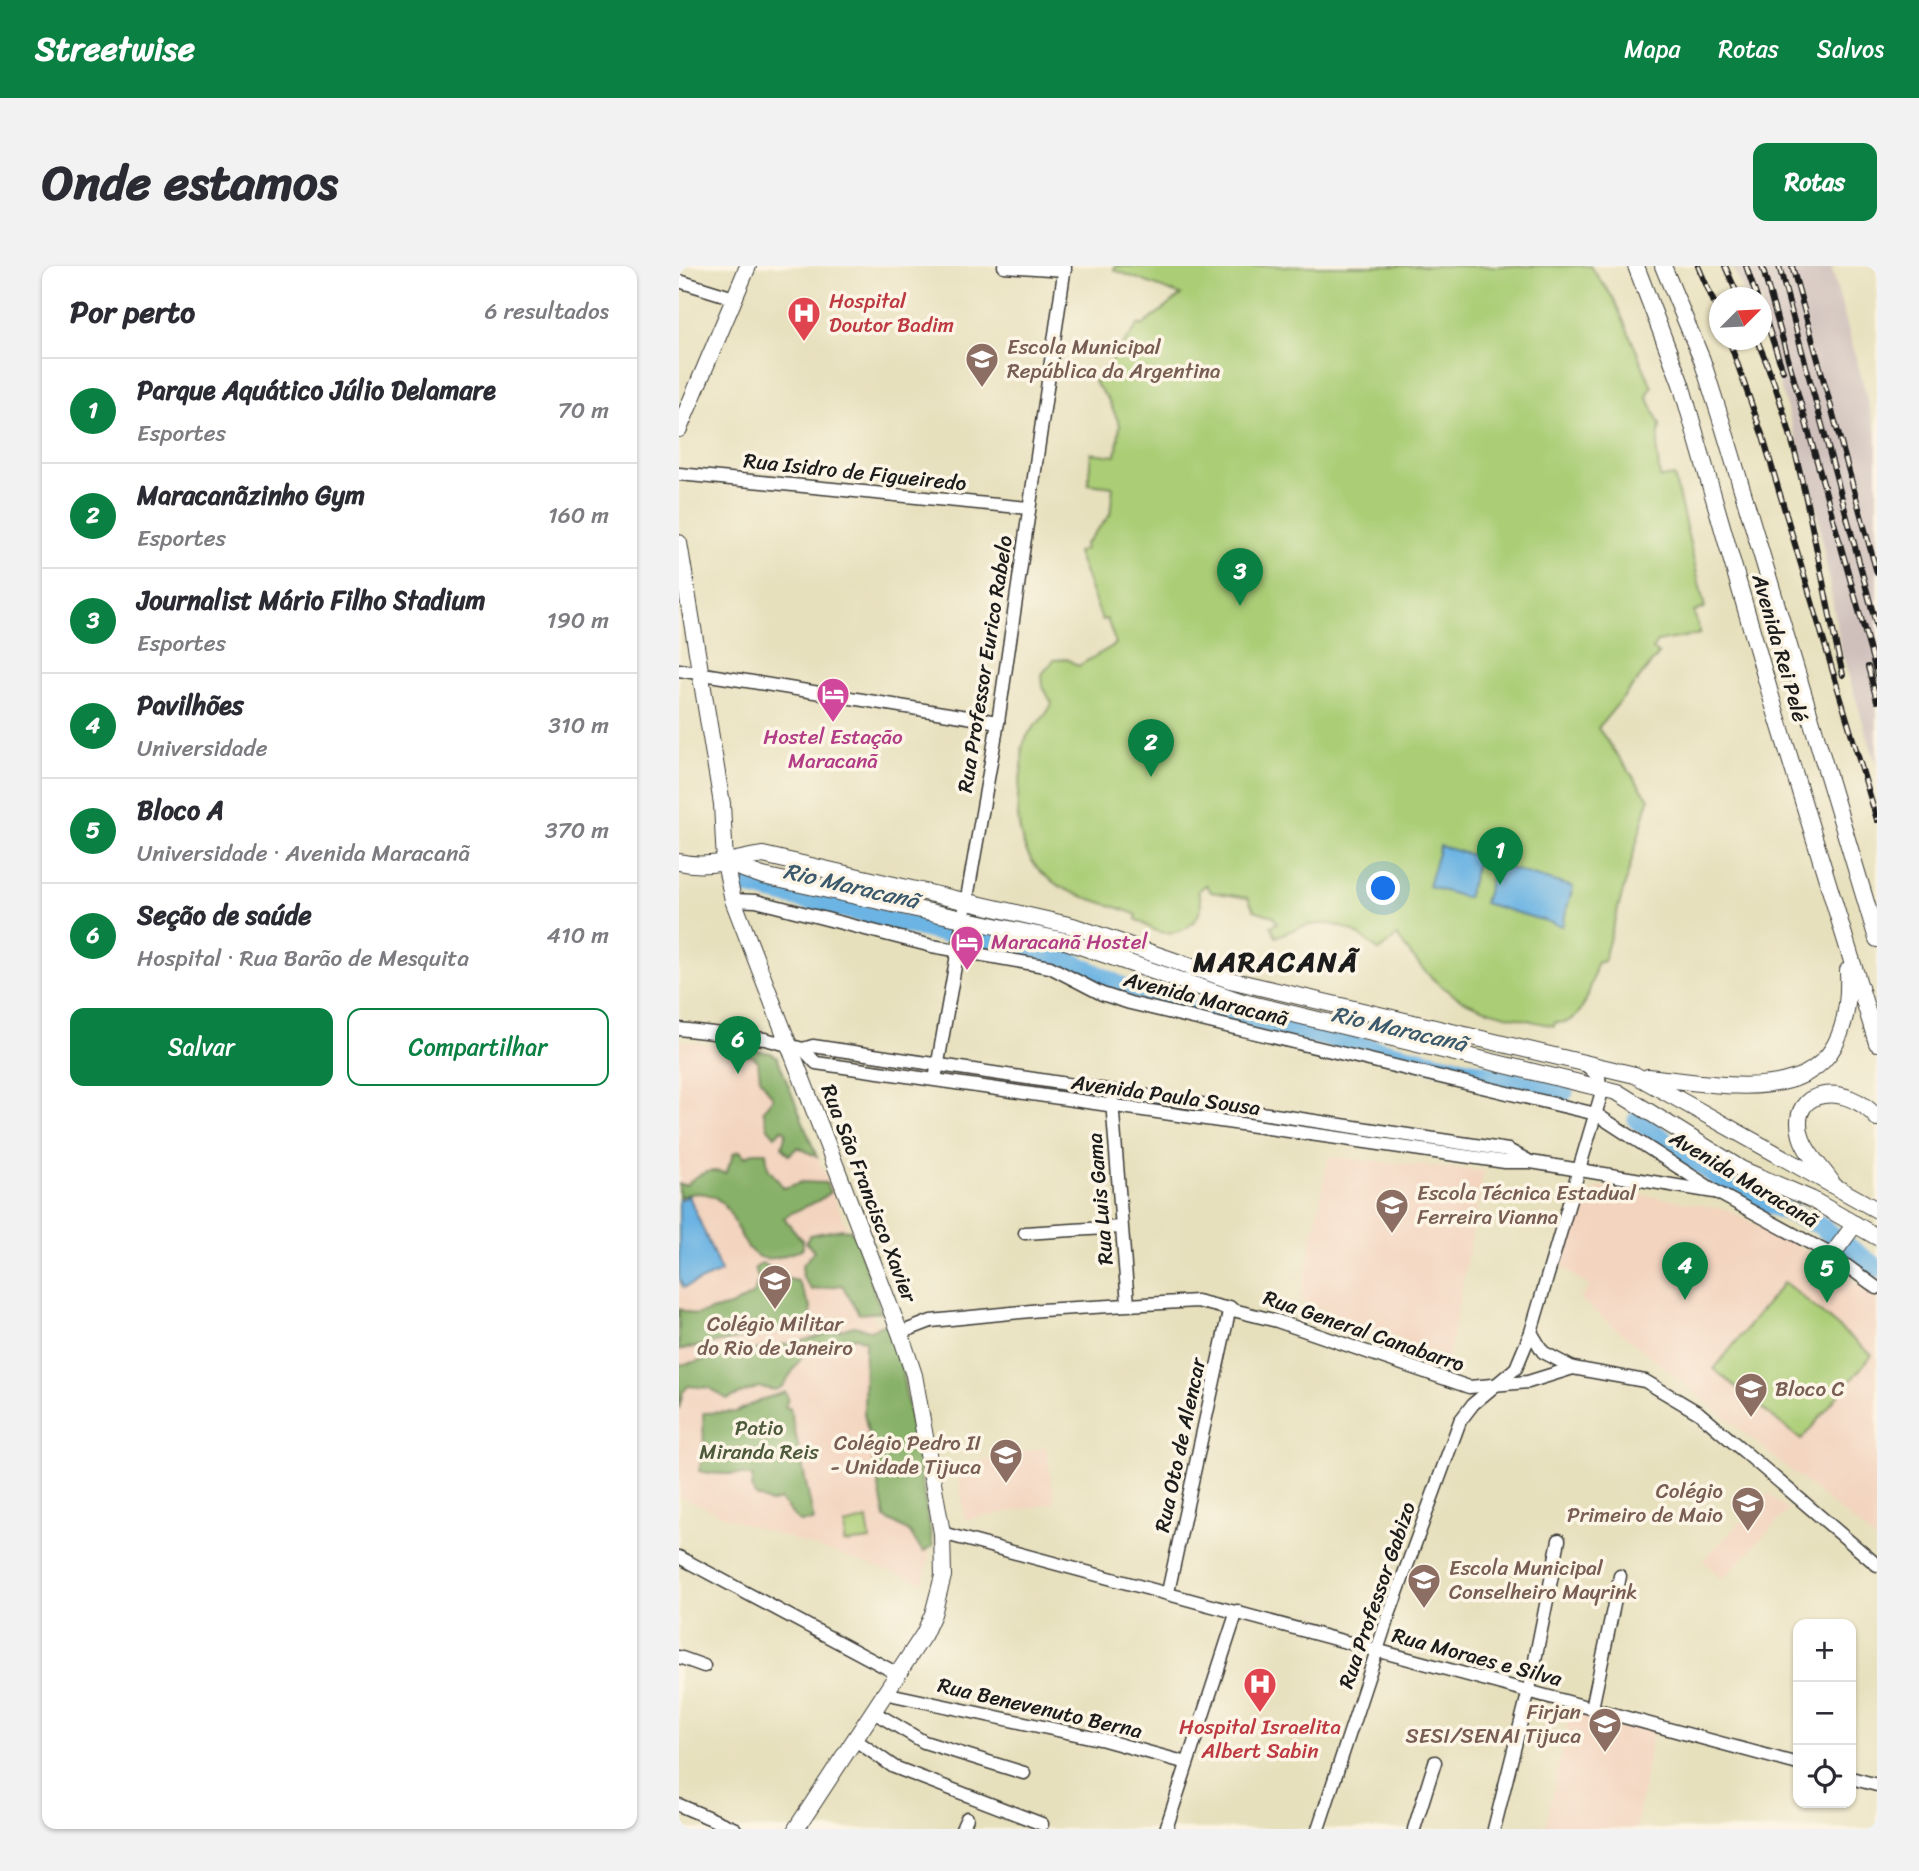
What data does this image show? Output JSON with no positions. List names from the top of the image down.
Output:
{
  "streets": {
    "main road": ["Avenida Rei Pelé", "Avenida Maracanã", "Rua São Francisco Xavier"],
    "street": [
      "Rua Isidro de Figueiredo",
      "Rua Professor Eurico Rabelo",
      "Avenida Paula Sousa",
      "Rua Luis Gama",
      "Rua General Canabarro",
      "Rua Oto de Alencar",
      "Rua Professor Gabizo",
      "Rua Moraes e Silva",
      "Rua Benevenuto Berna"
    ]
  },
  "crossings": [
    ["Rua Isidro de Figueiredo", "Rua Professor Eurico Rabelo"],
    ["Rua Professor Eurico Rabelo", "Avenida Maracanã"],
    ["Rua Professor Eurico Rabelo", "Avenida Paula Sousa"],
    ["Avenida Maracanã", "Avenida Paula Sousa"],
    ["Avenida Maracanã", "Rua São Francisco Xavier"],
    ["Avenida Maracanã", "Rua Professor Gabizo"],
    ["Avenida Paula Sousa", "Rua São Francisco Xavier"],
    ["Avenida Paula Sousa", "Rua Luis Gama"],
    ["Avenida Paula Sousa", "Rua Professor Gabizo"],
    ["Rua São Francisco Xavier", "Rua General Canabarro"],
    ["Rua São Francisco Xavier", "Rua Moraes e Silva"],
    ["Rua São Francisco Xavier", "Rua Benevenuto Berna"],
    ["Rua Luis Gama", "Rua General Canabarro"],
    ["Rua General Canabarro", "Rua Oto de Alencar"],
    ["Rua General Canabarro", "Rua Professor Gabizo"],
    ["Rua Oto de Alencar", "Rua Moraes e Silva"],
    ["Rua Professor Gabizo", "Rua Moraes e Silva"]
  ],
  "districts": ["MARACANÃ"],
  "water": ["Rio Maracanã"],
  "parks": ["Patio Miranda Reis"],
  "places": {
    "hospital": ["Hospital Doutor Badim", "Hospital Israelita Albert Sabin"],
    "school or university": [
      "Escola Municipal República da Argentina",
      "Escola Técnica Estadual Ferreira Vianna",
      "Colégio Militar do Rio de Janeiro",
      "Bloco C",
      "Colégio Pedro II - Unidade Tijuca",
      "Colégio Primeiro de Maio",
      "Escola Municipal Conselheiro Mayrink",
      "Firjan SESI/SENAI Tijuca"
    ],
    "hotel": ["Hostel Estação Maracanã", "Maracanã Hostel"]
  },
  "north": "top right",
  "page": {
    "header": "Streetwise",
    "nav": ["Mapa", "Rotas", "Salvos"],
    "title": "Onde estamos",
    "buttons": [
      "Rotas",
      ["Salvar", "Compartilhar"]
    ],
    "heading": ["Por perto", "6 resultados"],
    "list": [
      {
        "mark": "1",
        "name": "Parque Aquático Júlio Delamare",
        "note": "Esportes",
        "value": "70 m"
      },
      {
        "mark": "2",
        "name": "Maracanãzinho Gym",
        "note": "Esportes",
        "value": "160 m"
      },
      {
        "mark": "3",
        "name": "Journalist Mário Filho Stadium",
        "note": "Esportes",
        "value": "190 m"
      },
      {
        "mark": "4",
        "name": "Pavilhões",
        "note": "Universidade",
        "value": "310 m"
      },
      {
        "mark": "5",
        "name": "Bloco A",
        "note": "Universidade · Avenida Maracanã",
        "value": "370 m"
      },
      {
        "mark": "6",
        "name": "Seção de saúde",
        "note": "Hospital · Rua Barão de Mesquita",
        "value": "410 m"
      }
    ],
    "pins": [
      "3",
      "2",
      "1",
      "6",
      "4",
      "5"
    ],
    "map_buttons": ["+", "−"]
  }
}
